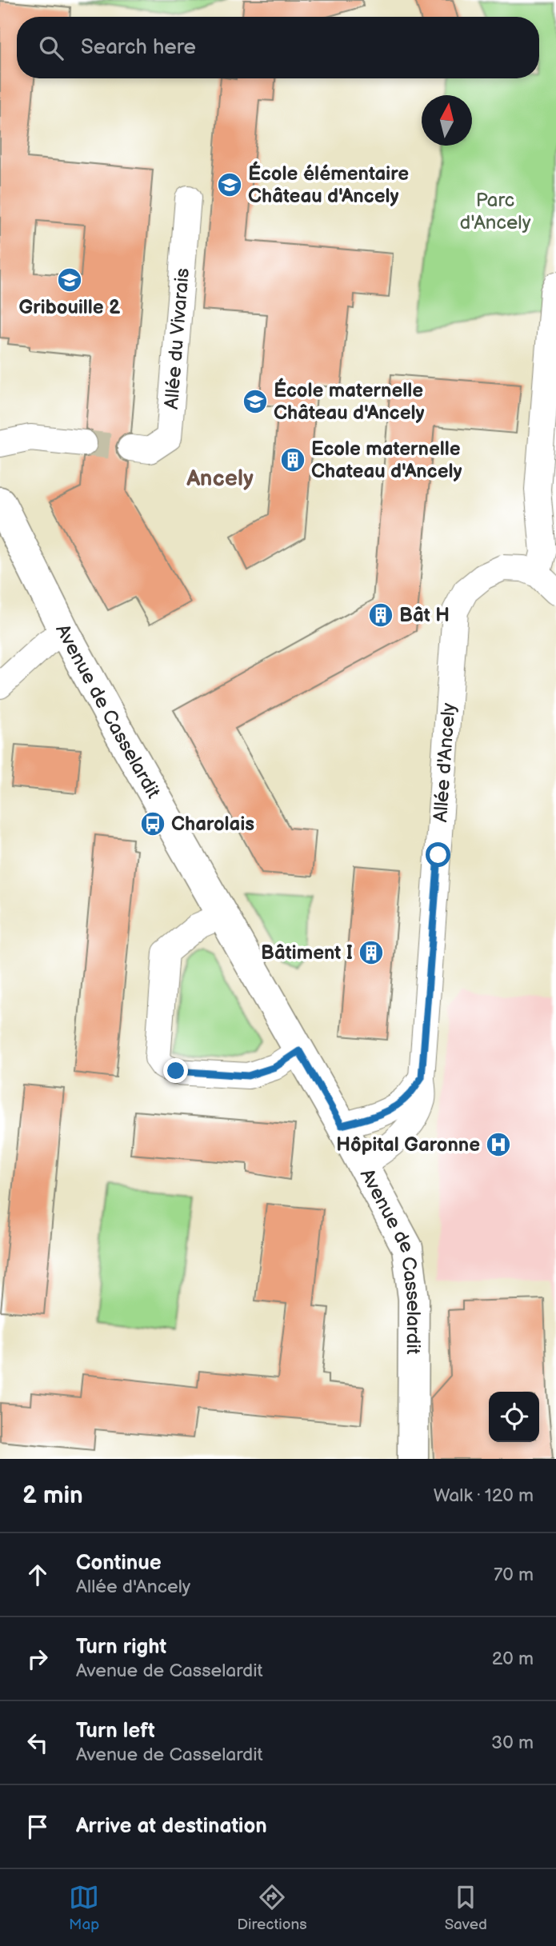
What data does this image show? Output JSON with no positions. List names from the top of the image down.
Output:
{
  "streets": {
    "street": ["Allée du Vivarais", "Avenue de Casselardit", "Allée d'Ancely"]
  },
  "crossings": [
    ["Avenue de Casselardit", "Allée d'Ancely"]
  ],
  "districts": ["Ancely"],
  "parks": ["Parc d'Ancely"],
  "places": {
    "school or university": ["École élémentaire Château d'Ancely", "Gribouille 2", "École maternelle Château d'Ancely"],
    "building": ["Ecole maternelle Chateau d'Ancely", "Bât H", "Bâtiment I"],
    "bus stop": ["Charolais"],
    "hospital": ["Hôpital Garonne"]
  },
  "north": "top",
  "page": {
    "search": "Search here",
    "heading": ["2 min", "Walk · 120 m"],
    "list": [
      ["Continue", "Allée d'Ancely", "70 m"],
      ["Turn right", "Avenue de Casselardit", "20 m"],
      ["Turn left", "Avenue de Casselardit", "30 m"],
      "Arrive at destination"
    ],
    "nav": ["Map", "Directions", "Saved"]
  }
}
